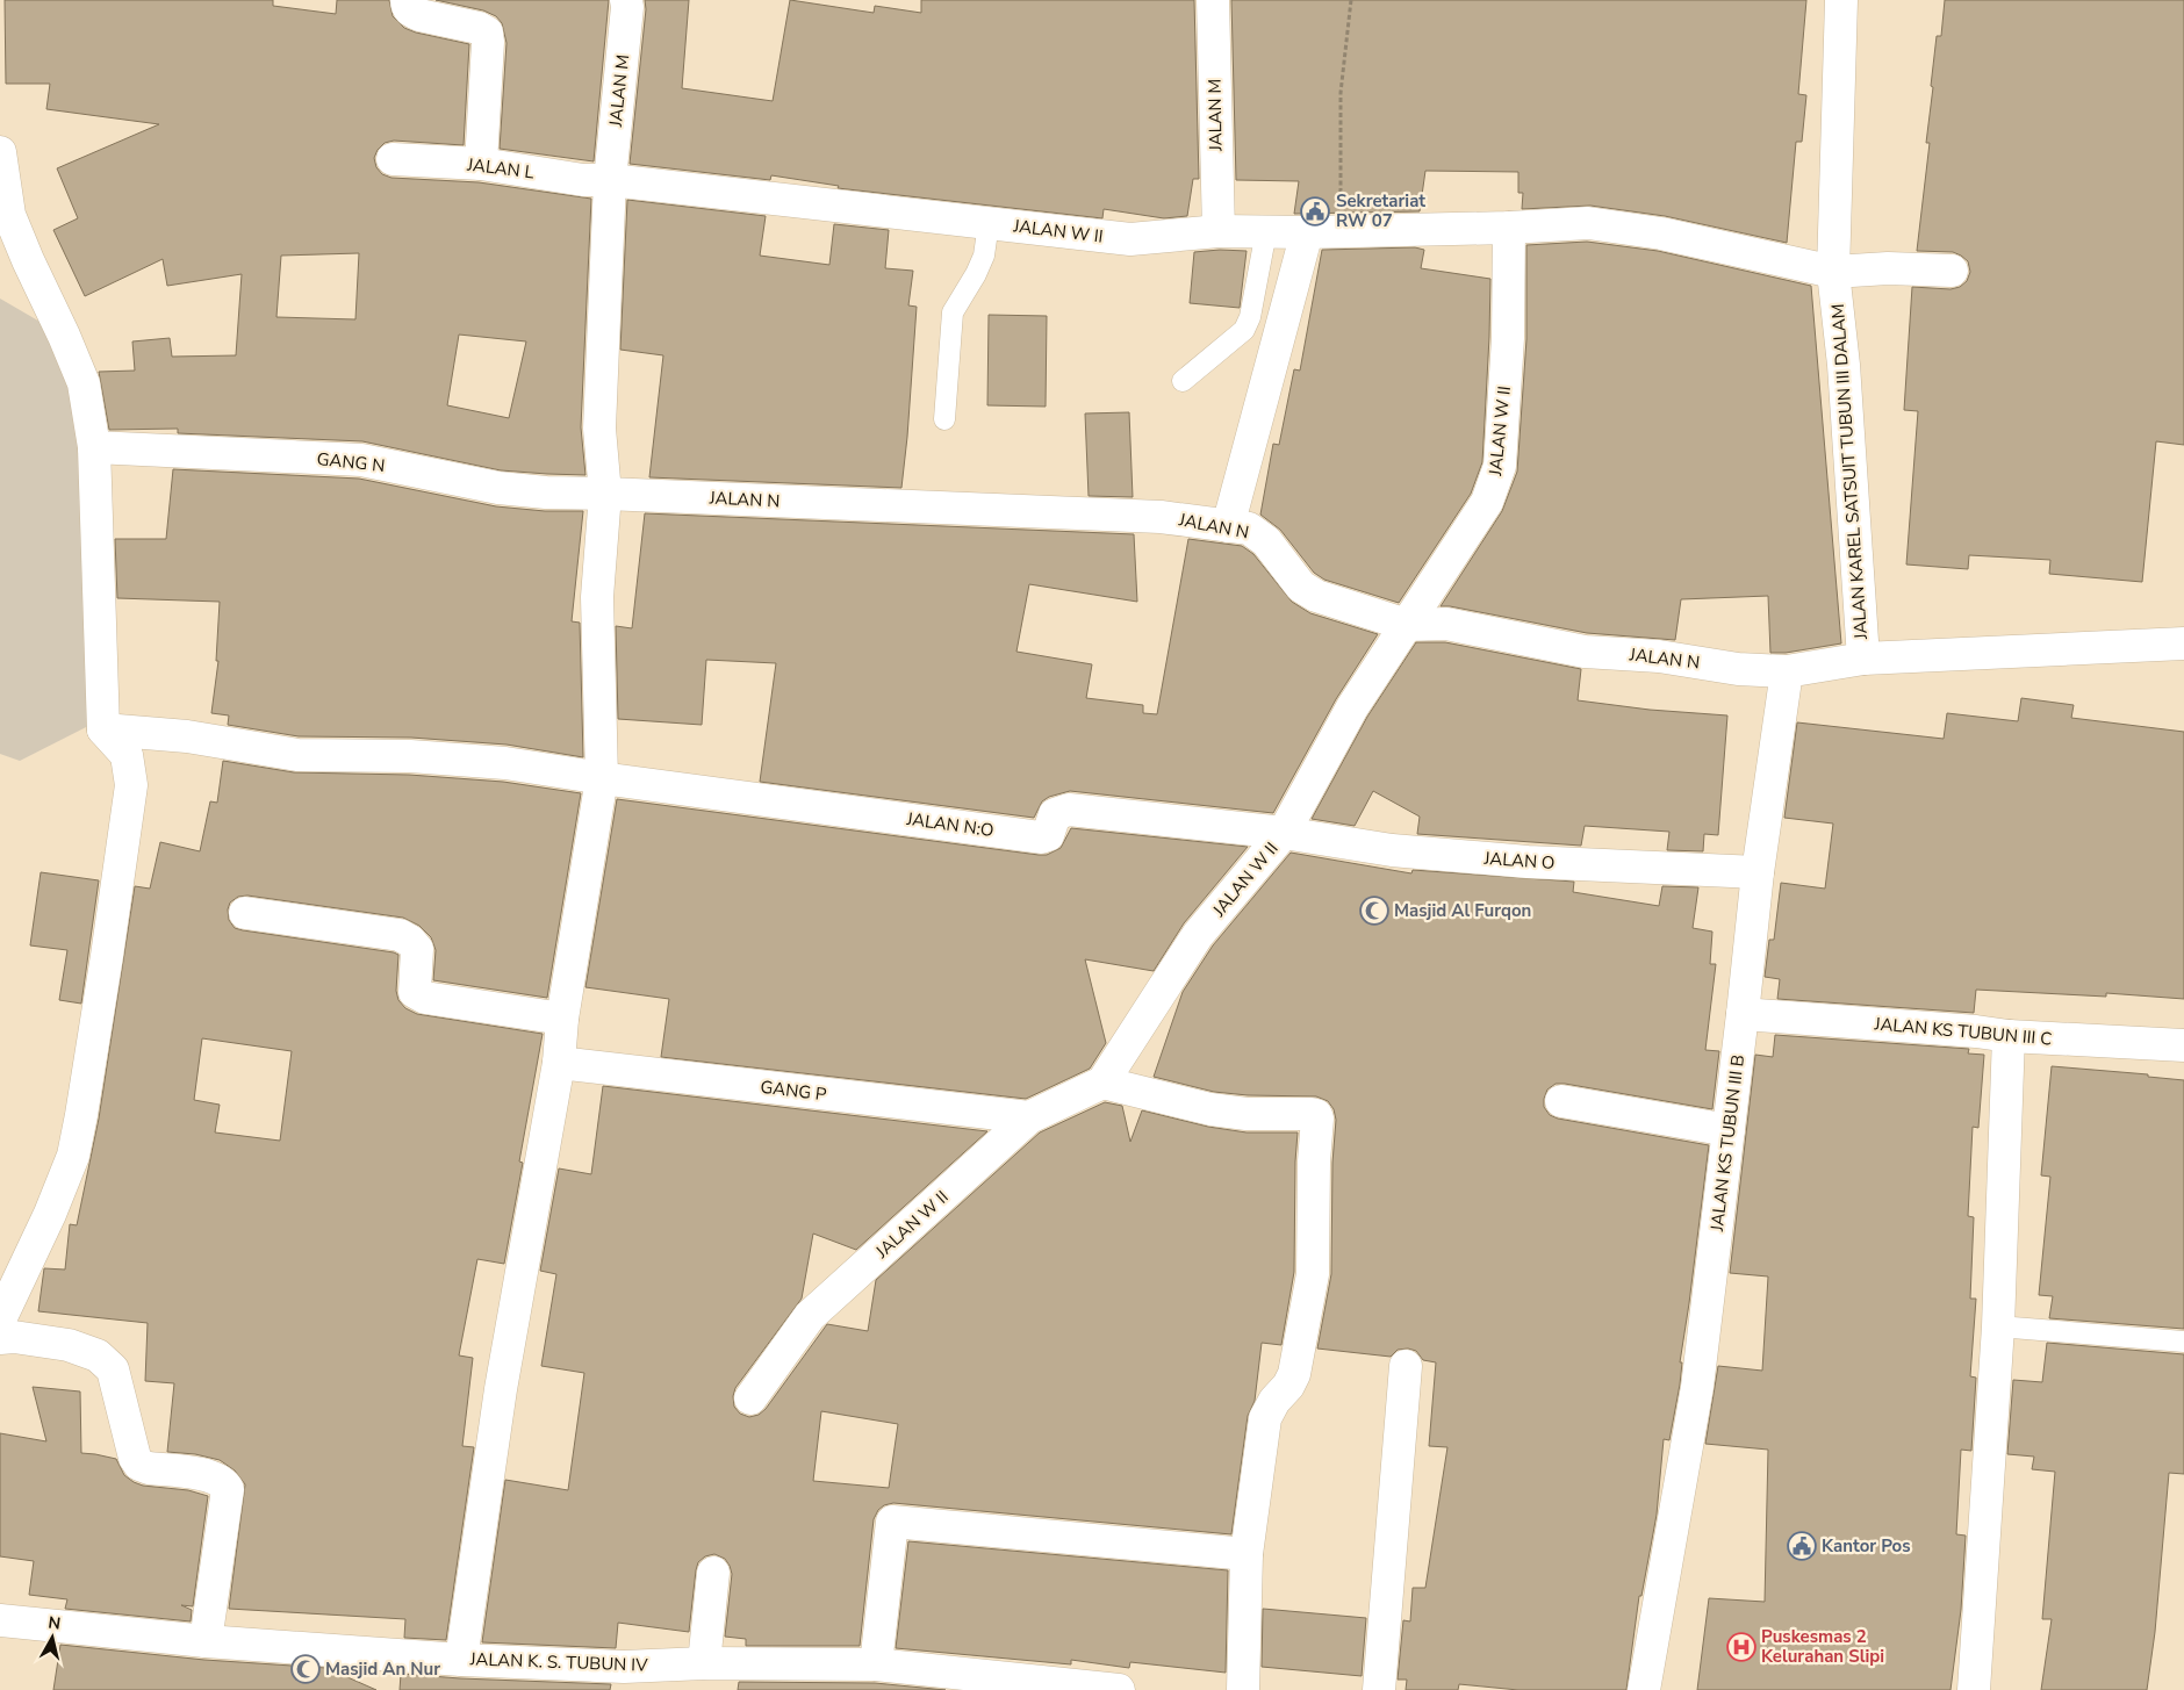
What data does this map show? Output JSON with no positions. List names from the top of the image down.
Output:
{
  "streets": {
    "street": [
      "JALAN M",
      "JALAN L",
      "JALAN W II",
      "GANG N",
      "JALAN KAREL SATSUIT TUBUN III DALAM",
      "JALAN N",
      "JALAN N:O",
      "JALAN O",
      "JALAN KS TUBUN III C",
      "GANG P",
      "JALAN KS TUBUN III B",
      "JALAN K. S. TUBUN IV"
    ]
  },
  "crossings": [
    ["JALAN M", "JALAN L"],
    ["JALAN M", "JALAN W II"],
    ["JALAN M", "GANG N"],
    ["JALAN M", "JALAN N"],
    ["JALAN M", "JALAN N:O"],
    ["JALAN M", "GANG P"],
    ["JALAN M", "JALAN K. S. TUBUN IV"],
    ["JALAN L", "JALAN W II"],
    ["JALAN W II", "JALAN KAREL SATSUIT TUBUN III DALAM"],
    ["JALAN W II", "JALAN N"],
    ["JALAN W II", "JALAN N:O"],
    ["JALAN W II", "JALAN O"],
    ["JALAN W II", "GANG P"],
    ["GANG N", "JALAN N"],
    ["JALAN N", "JALAN KS TUBUN III B"],
    ["JALAN N:O", "JALAN O"],
    ["JALAN O", "JALAN KS TUBUN III B"],
    ["JALAN KS TUBUN III C", "JALAN KS TUBUN III B"]
  ],
  "places": {
    "public building": ["Sekretariat RW 07", "Kantor Pos"],
    "mosque": ["Masjid Al Furqon", "Masjid An Nur"],
    "hospital": ["Puskesmas 2 Kelurahan Slipi"]
  },
  "north": "top"
}
